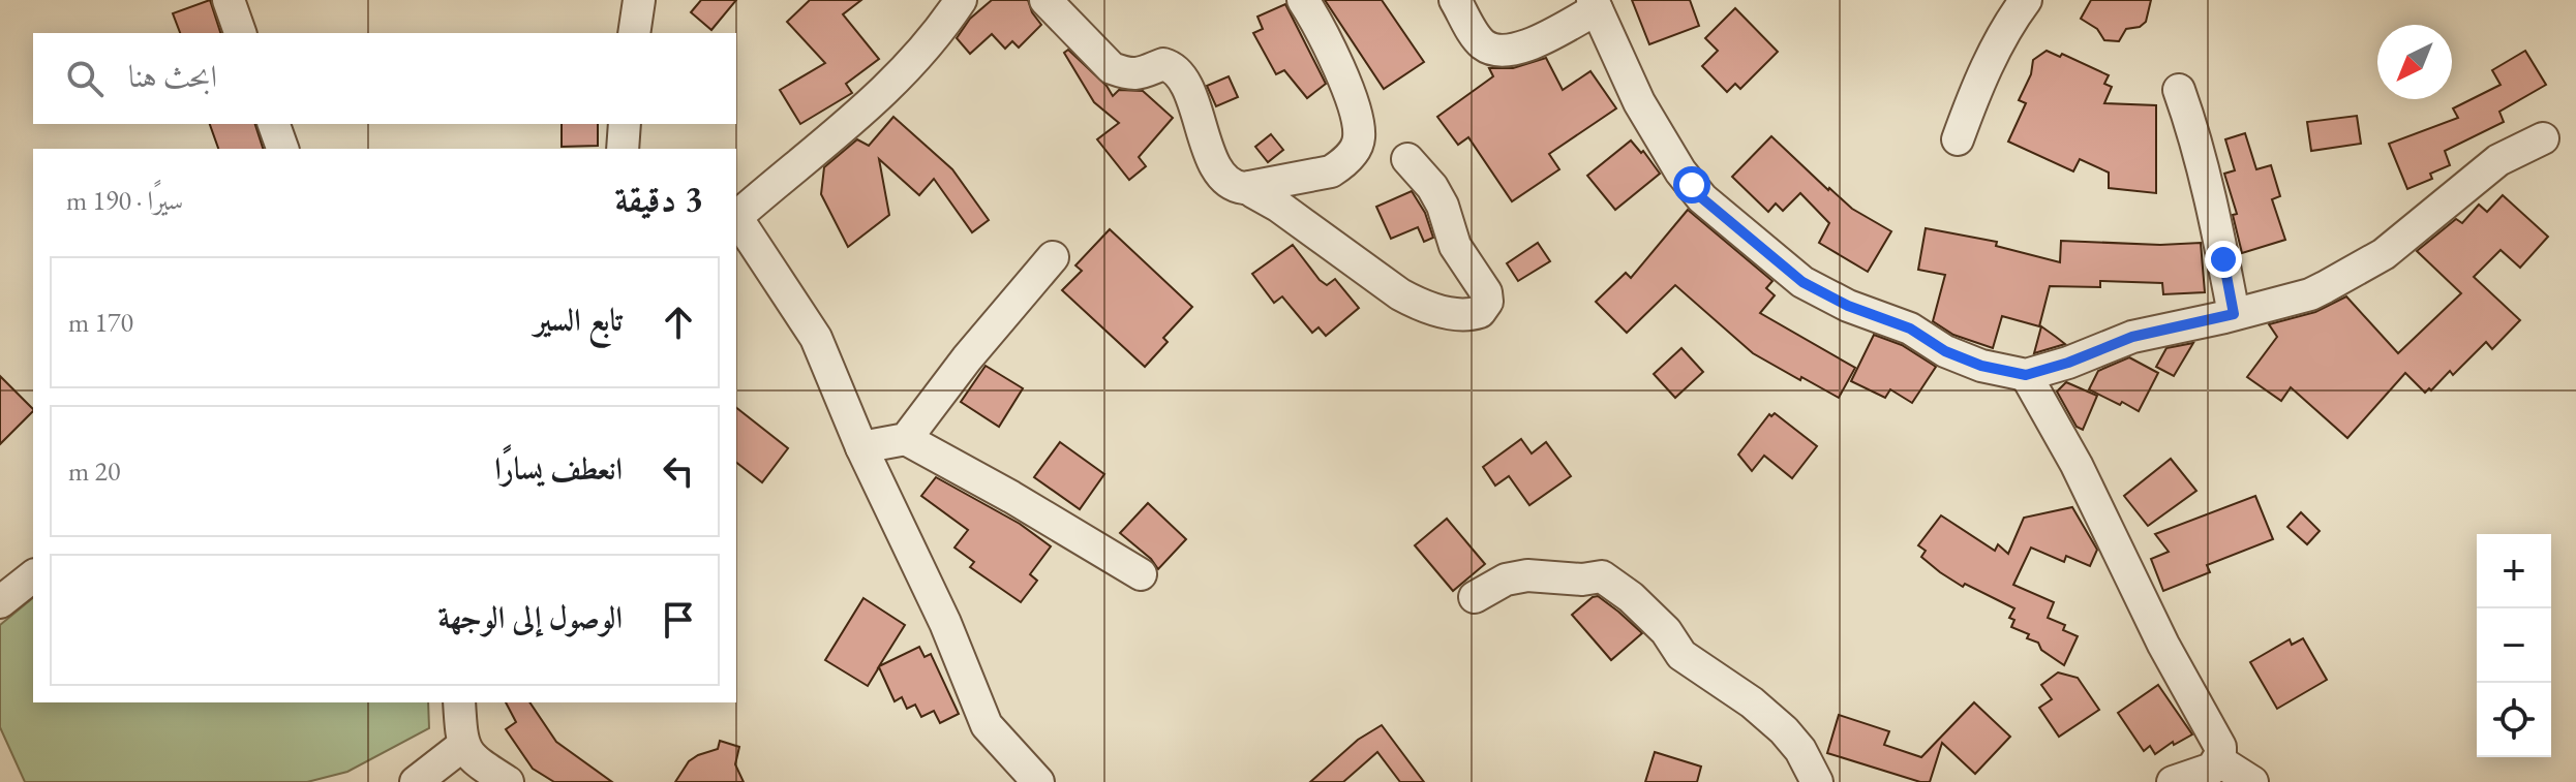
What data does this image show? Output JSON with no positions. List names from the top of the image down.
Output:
{
  "north": "bottom left",
  "page": {
    "search": "ابحث هنا",
    "heading": ["3 دقيقة", "سيرًا · 190 m"],
    "list": [
      ["تابع السير", "170 m"],
      ["انعطف يسارًا", "20 m"],
      "الوصول إلى الوجهة"
    ],
    "map_buttons": ["+", "−"]
  }
}
